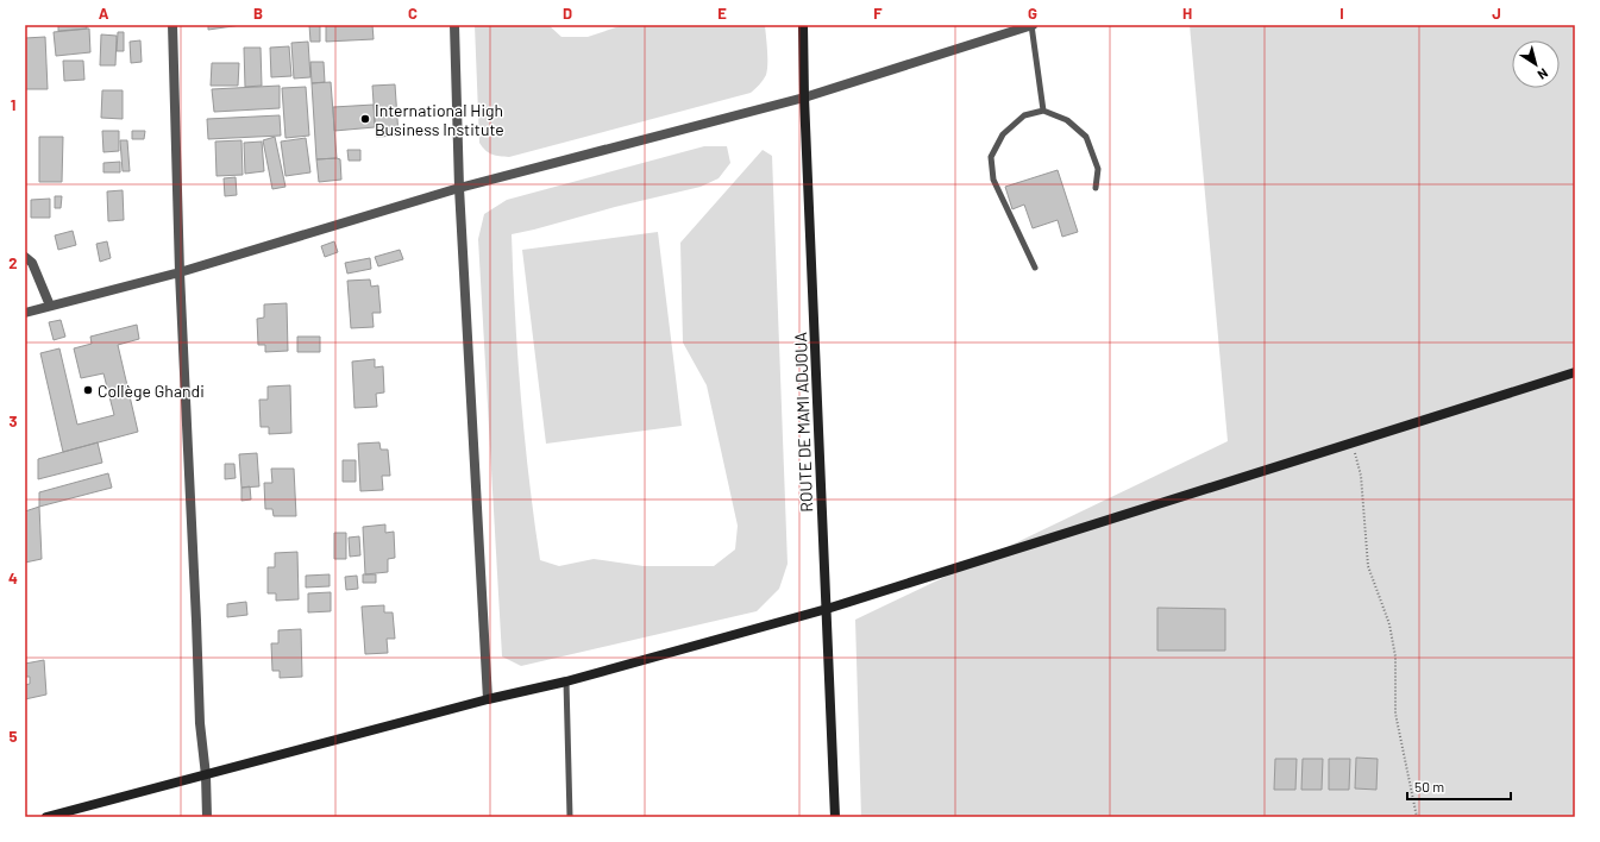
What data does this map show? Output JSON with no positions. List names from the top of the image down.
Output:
{
  "streets": {
    "street": ["ROUTE DE MAMI ADJOUA"]
  },
  "places": ["International High Business Institute", "Collège Ghandi"],
  "scale_bar": "50 m",
  "north": "bottom right",
  "grid": {
    "columns": [
      "A",
      "B",
      "C",
      "D",
      "E",
      "F",
      "G",
      "H",
      "I",
      "J"
    ],
    "rows": [
      "1",
      "2",
      "3",
      "4",
      "5"
    ]
  }
}
